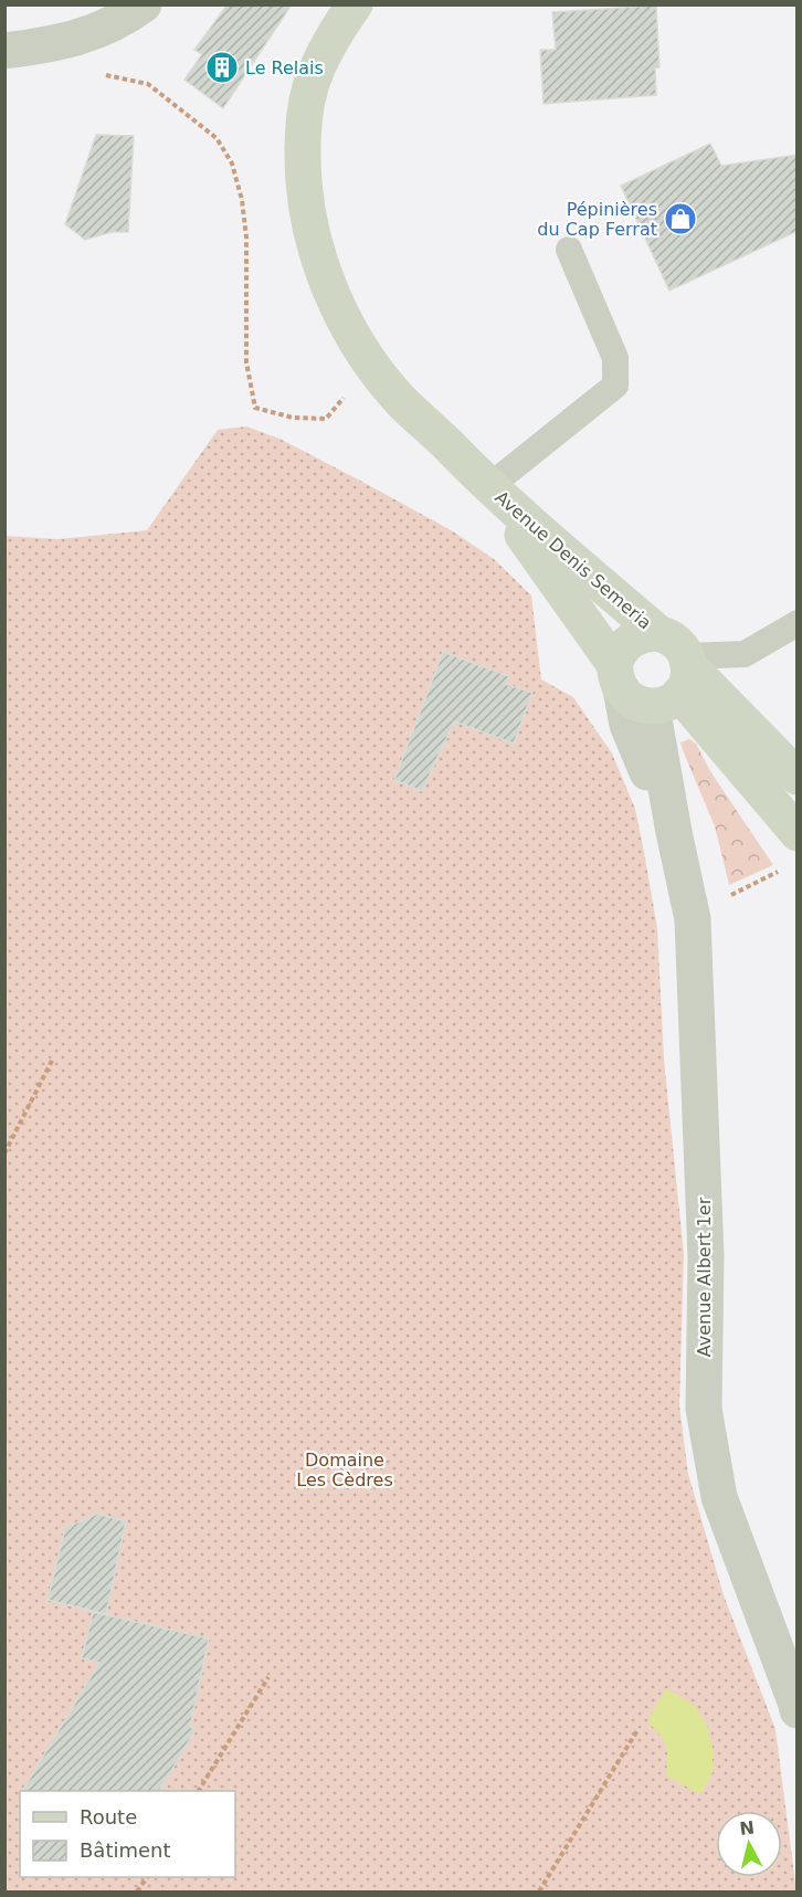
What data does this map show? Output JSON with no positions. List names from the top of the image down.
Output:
{
  "streets": {
    "main road": ["Avenue Denis Semeria"],
    "street": ["Avenue Albert 1er"]
  },
  "crossings": [
    ["Avenue Denis Semeria", "Avenue Albert 1er"]
  ],
  "parks": ["Domaine Les Cèdres"],
  "places": {
    "building": ["Le Relais"],
    "shop": ["Pépinières du Cap Ferrat"]
  },
  "legend": ["Route", "Bâtiment"],
  "north": "top"
}
